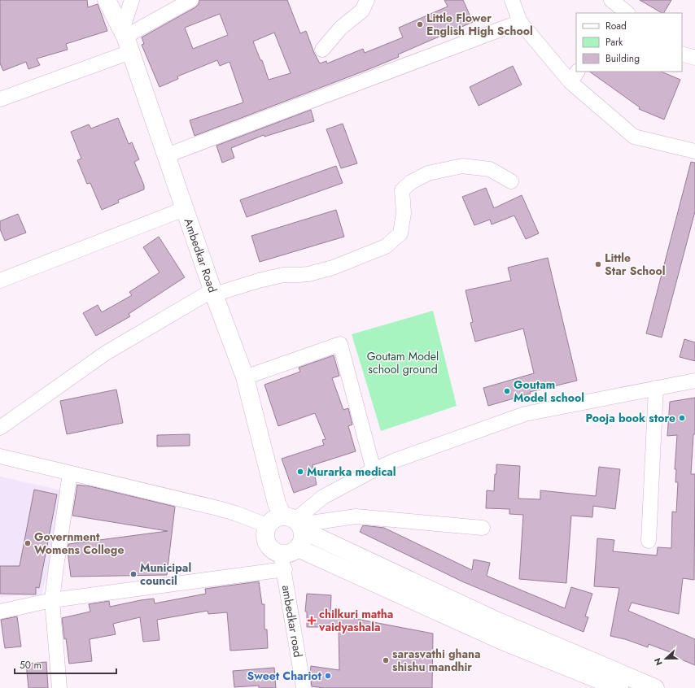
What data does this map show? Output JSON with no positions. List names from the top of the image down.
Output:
{
  "streets": {
    "main road": ["Ambedkar Road"],
    "street": ["ambedkar road"]
  },
  "crossings": [
    ["Ambedkar Road", "ambedkar road"]
  ],
  "parks": ["Goutam Model school ground"],
  "places": {
    "other": [
      "Little Flower English High School",
      "Little Star School",
      "Goutam Model school",
      "Pooja book store",
      "Murarka medical",
      "Government Womens College",
      "Municipal council",
      "sarasvathi ghana shishu mandhir",
      "Sweet Chariot"
    ],
    "health": ["chilkuri matha vaidyashala"]
  },
  "legend": ["Road", "Park", "Building"],
  "scale_bar": "50 m",
  "north": "left"
}
